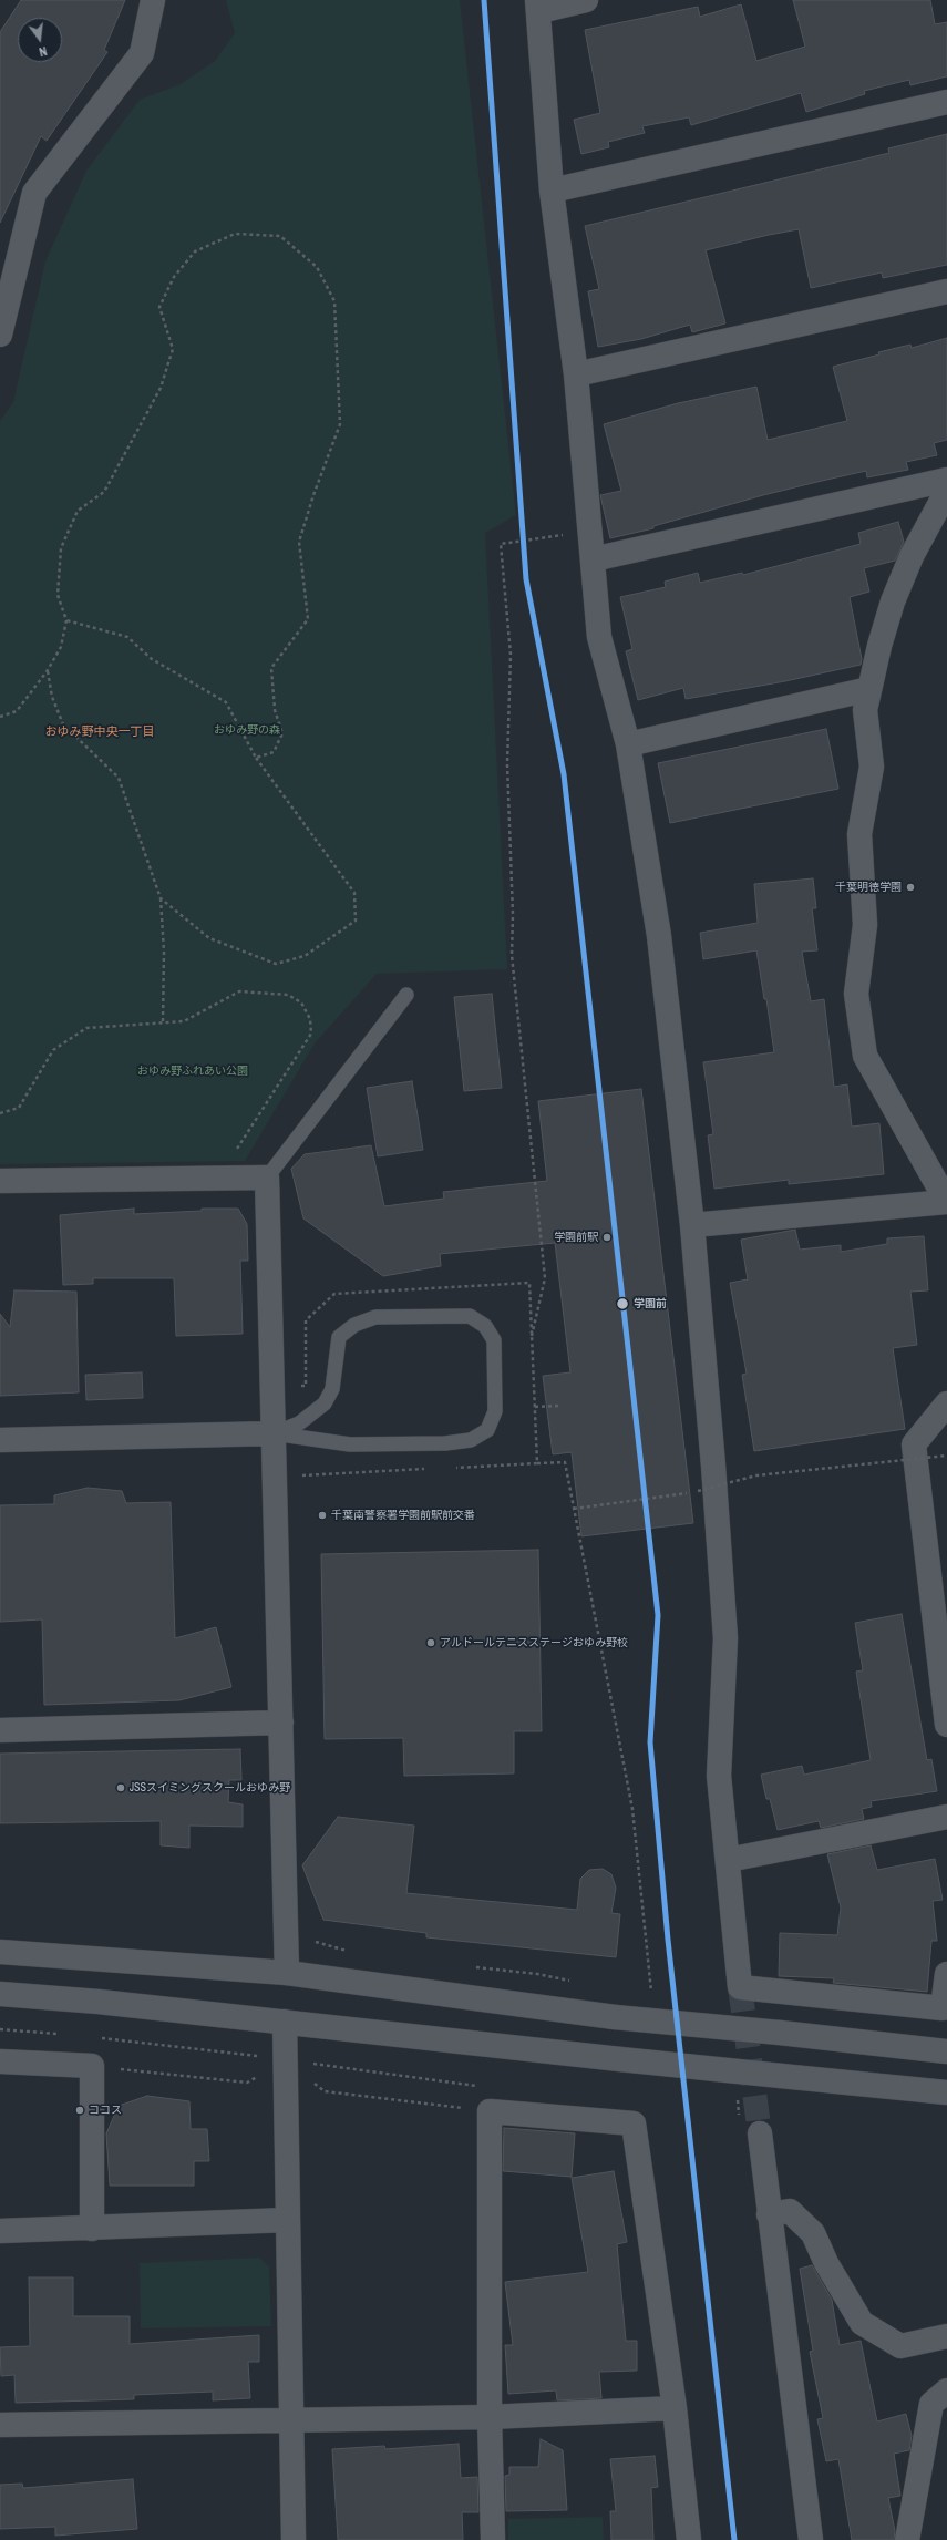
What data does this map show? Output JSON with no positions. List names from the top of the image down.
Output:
{
  "districts": ["おゆみ野中央一丁目"],
  "parks": ["おゆみ野の森", "おゆみ野ふれあい公園"],
  "places": [
    "千葉明徳学園",
    "学園前駅",
    "学園前",
    "千葉南警察署学園前駅前交番",
    "アルドールテニスステージおゆみ野校",
    "JSSスイミングスクールおゆみ野",
    "ココス"
  ],
  "north": "bottom"
}
